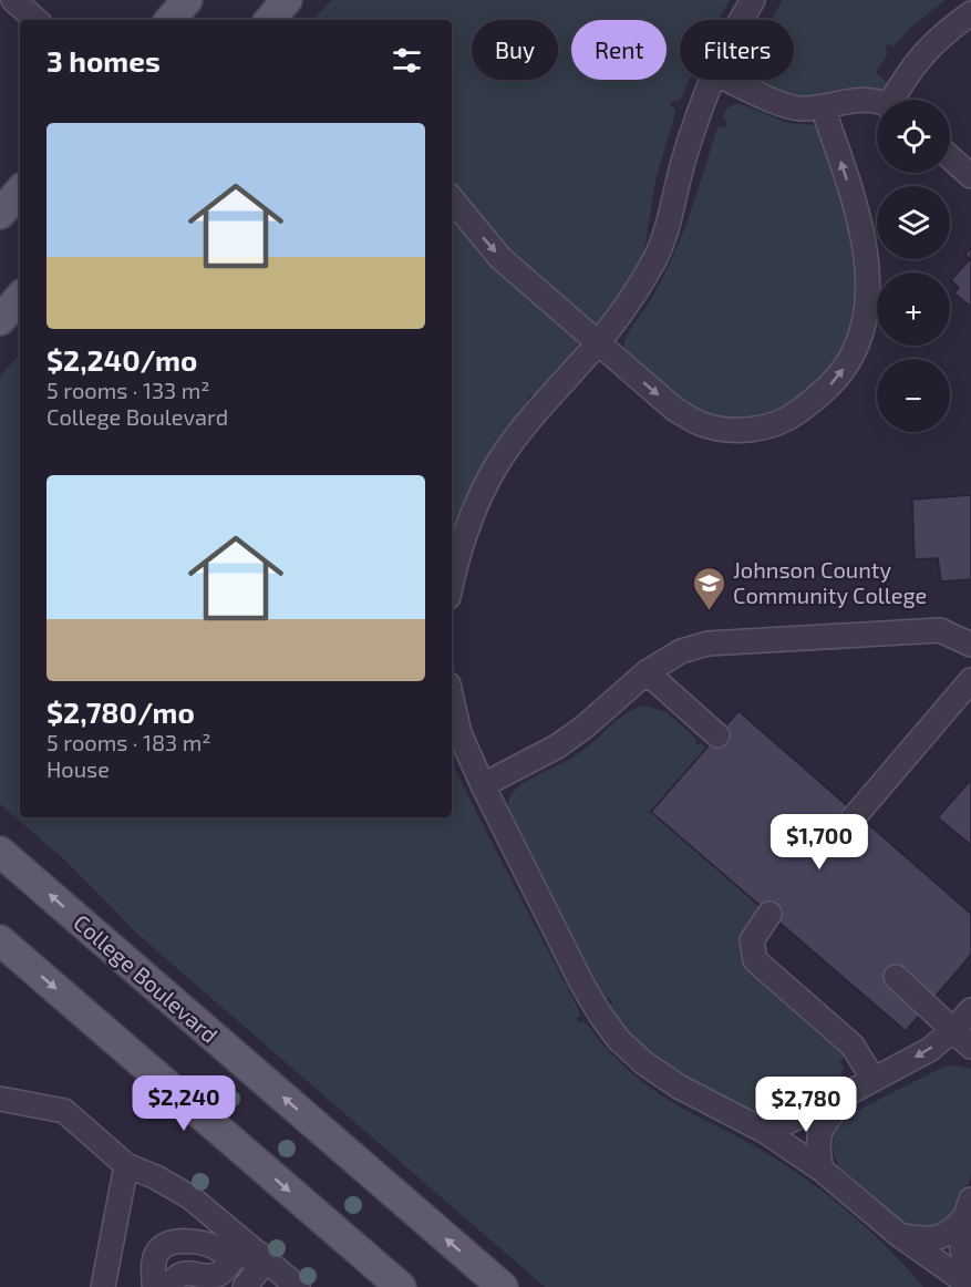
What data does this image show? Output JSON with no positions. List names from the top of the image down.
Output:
{
  "streets": {
    "main road": ["College Boulevard"]
  },
  "places": {
    "school or university": ["Johnson County Community College"]
  },
  "page": {
    "chip": ["Buy", "Rent", "Filters"],
    "heading": "3 homes",
    "map_buttons": ["+", "−"],
    "list": [
      {
        "name": "$2,240/mo",
        "note": "5 rooms · 133 m² · College Boulevard"
      },
      {
        "name": "$2,780/mo",
        "note": "5 rooms · 183 m² · House"
      }
    ],
    "price": ["$1,700", "$2,240", "$2,780"]
  }
}
